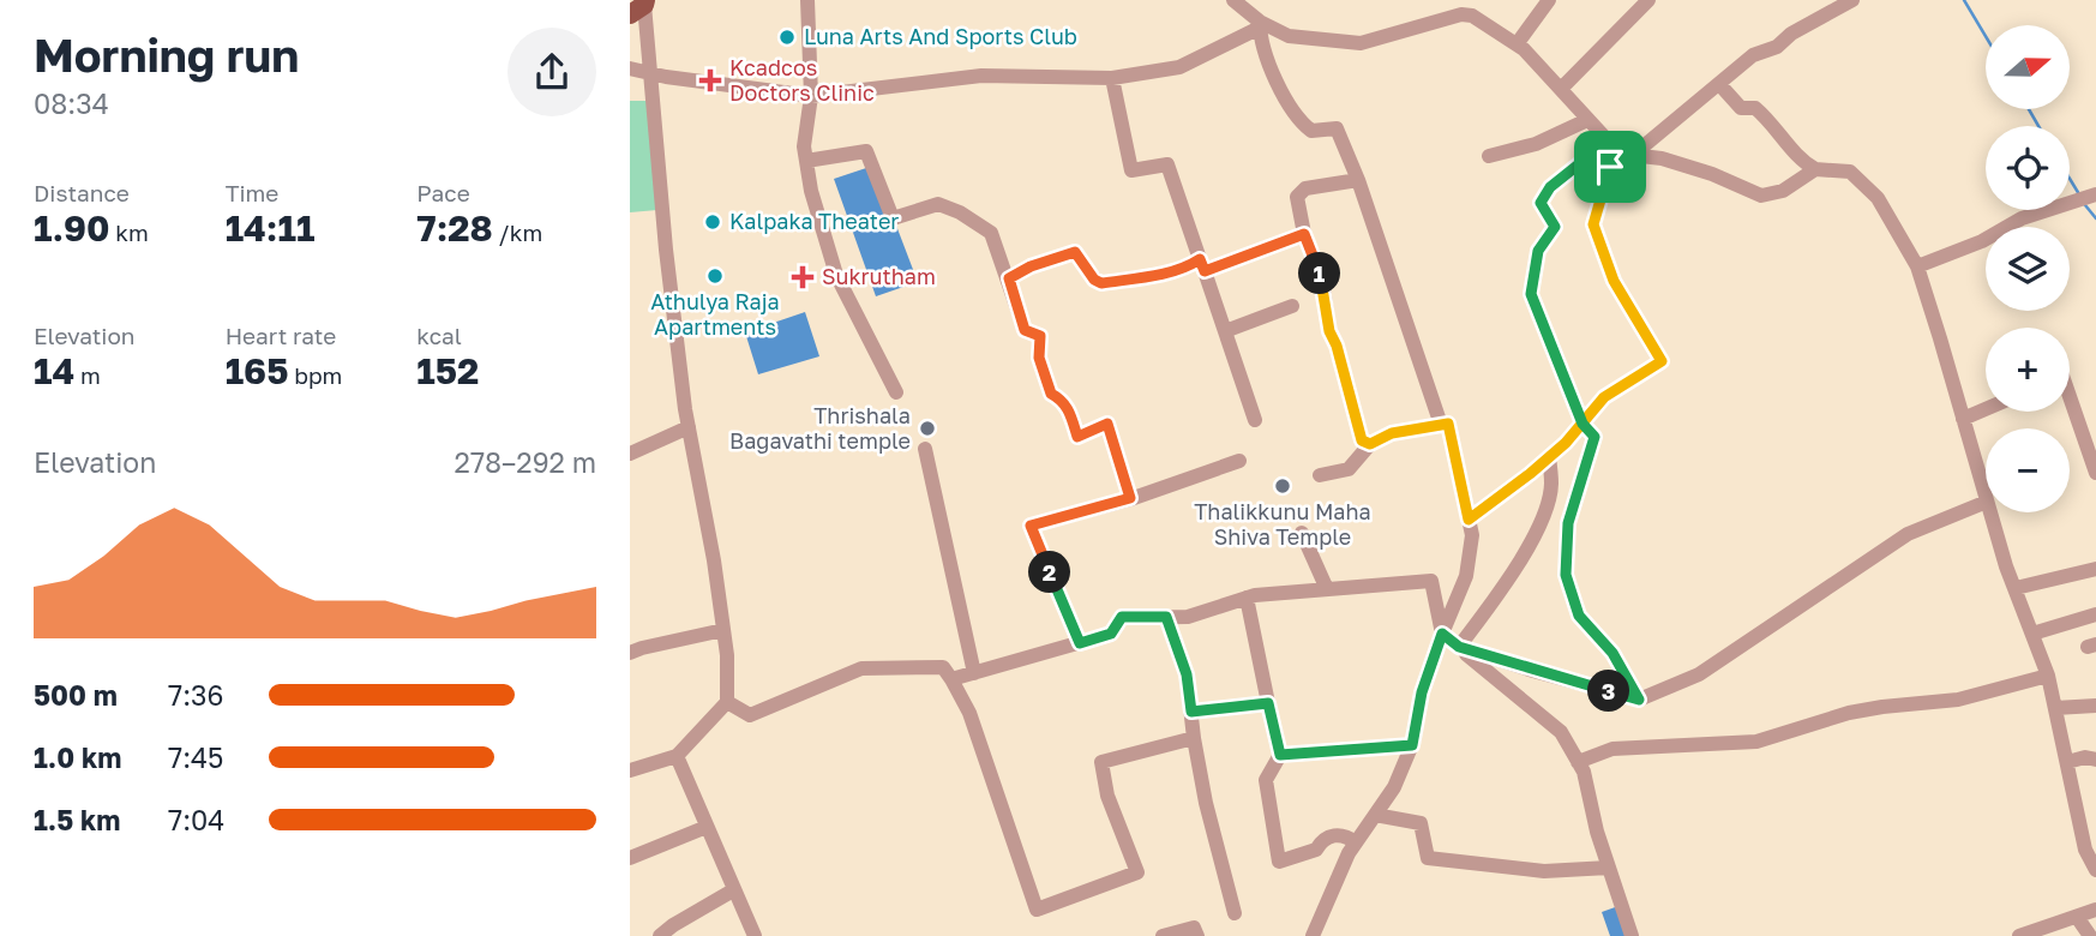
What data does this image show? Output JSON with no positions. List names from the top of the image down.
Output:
{
  "places": {
    "other": [
      "Luna Arts And Sports Club",
      "Kalpaka Theater",
      "Athulya Raja Apartments",
      "Thrishala Bagavathi temple",
      "Thalikkunu Maha Shiva Temple"
    ],
    "health": ["Kcadcos Doctors Clinic", "Sukrutham"]
  },
  "north": "right",
  "page": {
    "heading": ["Morning run", "08:34"],
    "map_buttons": ["+", "−"],
    "stats": [
      ["Distance", "1.90 km"],
      ["Time", "14:11"],
      ["Pace", "7:28 /km"],
      ["Elevation", "14 m"],
      ["Heart rate", "165 bpm"],
      ["kcal", "152"]
    ],
    "pins": ["1", "2", "3"],
    "chart": ["Elevation", "278–292 m"],
    "list": [
      {
        "name": "500 m",
        "note": "7:36"
      },
      {
        "name": "1.0 km",
        "note": "7:45"
      },
      {
        "name": "1.5 km",
        "note": "7:04"
      }
    ]
  }
}
